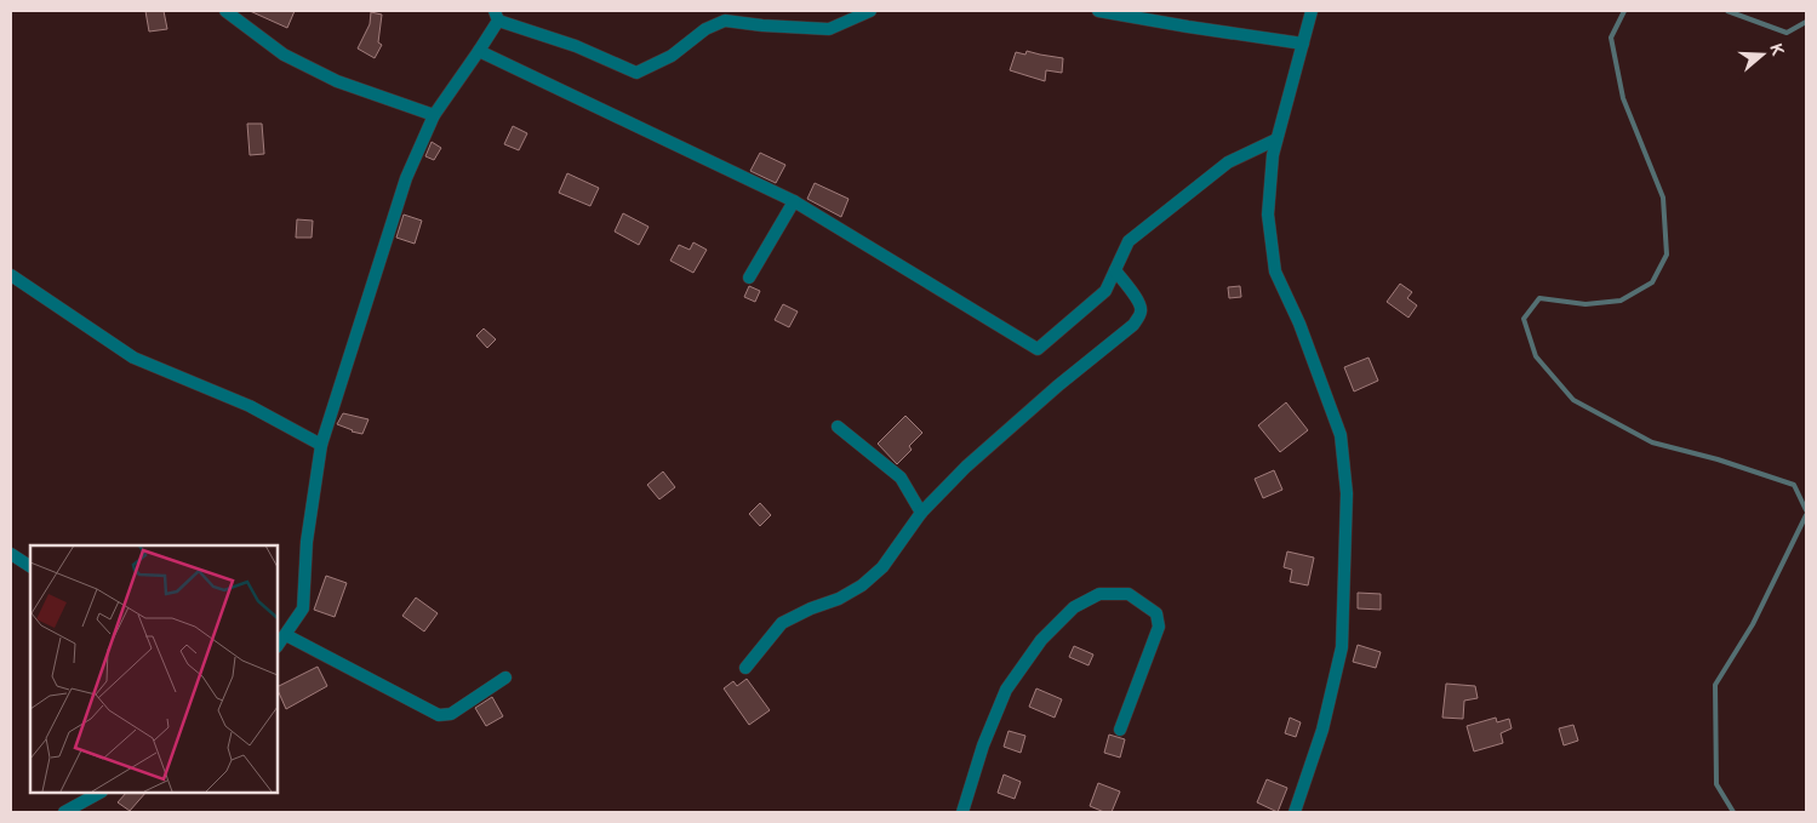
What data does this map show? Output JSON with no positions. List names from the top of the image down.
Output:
{
  "north": "right"
}
